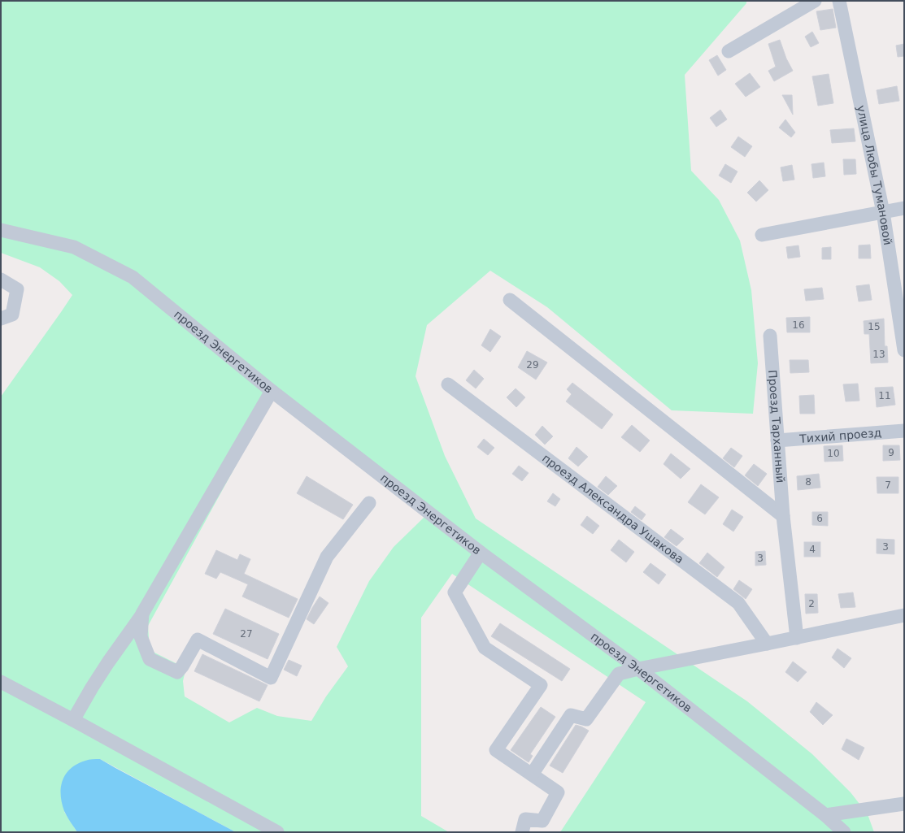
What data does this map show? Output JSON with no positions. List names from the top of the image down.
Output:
{
  "streets": {
    "street": [
      "улица Любы Тумановой",
      "проезд Энергетиков",
      "Проезд Тарханный",
      "Тихий проезд",
      "проезд Александра Ушакова"
    ]
  },
  "crossings": [
    ["Проезд Тарханный", "Тихий проезд"]
  ],
  "house_numbers": [
    "16",
    "15",
    "13",
    "29",
    "11",
    "9",
    "10",
    "8",
    "7",
    "6",
    "3",
    "4",
    "3",
    "2",
    "27"
  ]
}
